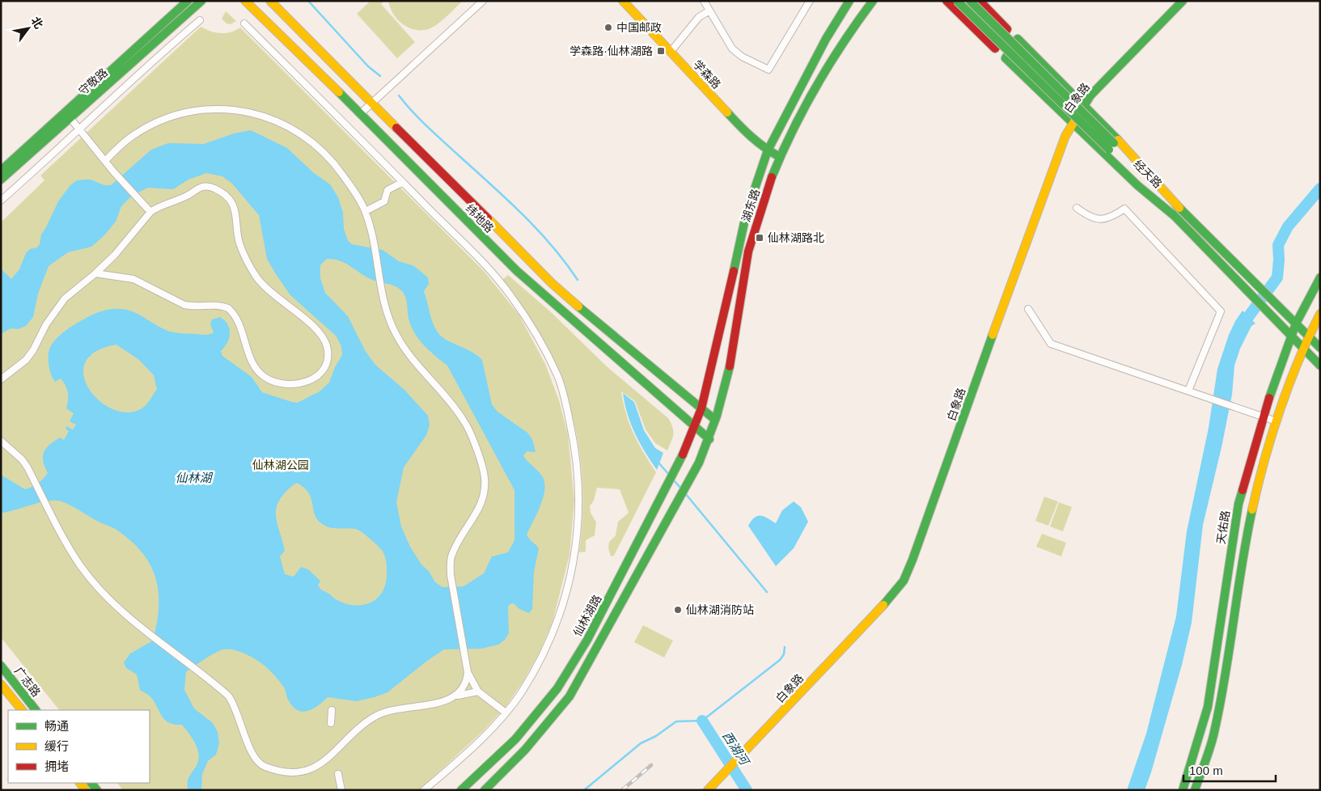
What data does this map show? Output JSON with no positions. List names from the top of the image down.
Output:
{
  "streets": {
    "main road": [
      "学森路",
      "守敬路",
      "白象路",
      "经天路",
      "湖东路",
      "纬地路",
      "天佑路",
      "仙林湖路",
      "广志路"
    ]
  },
  "crossings": [
    ["学森路", "湖东路"],
    ["经天路", "天佑路"],
    ["湖东路", "纬地路"],
    ["湖东路", "仙林湖路"],
    ["纬地路", "仙林湖路"]
  ],
  "water": ["仙林湖", "西湖河"],
  "parks": ["仙林湖公园"],
  "places": {
    "other": ["中国邮政", "仙林湖消防站"],
    "transit": ["学森路·仙林湖路", "仙林湖路北"]
  },
  "legend": ["畅通", "缓行", "拥堵"],
  "scale_bar": "100 m",
  "north": "top right"
}
